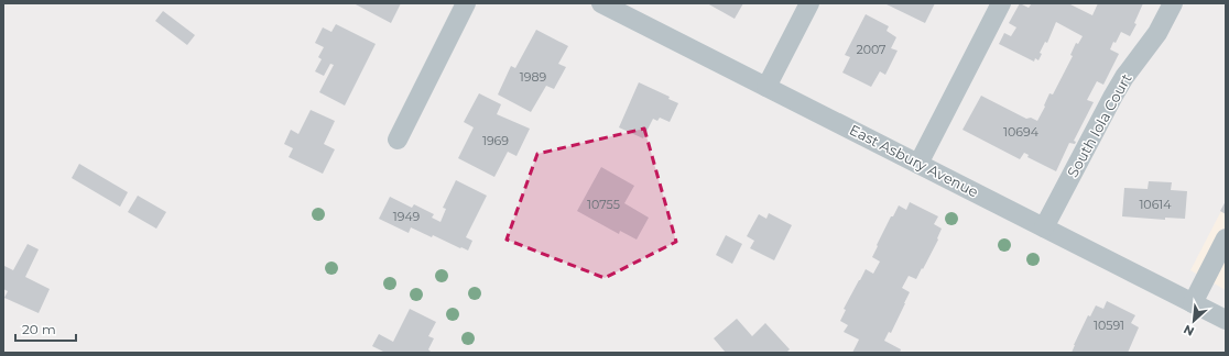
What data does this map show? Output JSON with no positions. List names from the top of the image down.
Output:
{
  "streets": {
    "street": ["South Iola Court", "East Asbury Avenue"]
  },
  "crossings": [
    ["South Iola Court", "East Asbury Avenue"]
  ],
  "house_numbers": [
    "2007",
    "1989",
    "10694",
    "1969",
    "10755",
    "10614",
    "1949",
    "10591"
  ],
  "scale_bar": "20 m",
  "north": "bottom left"
}
